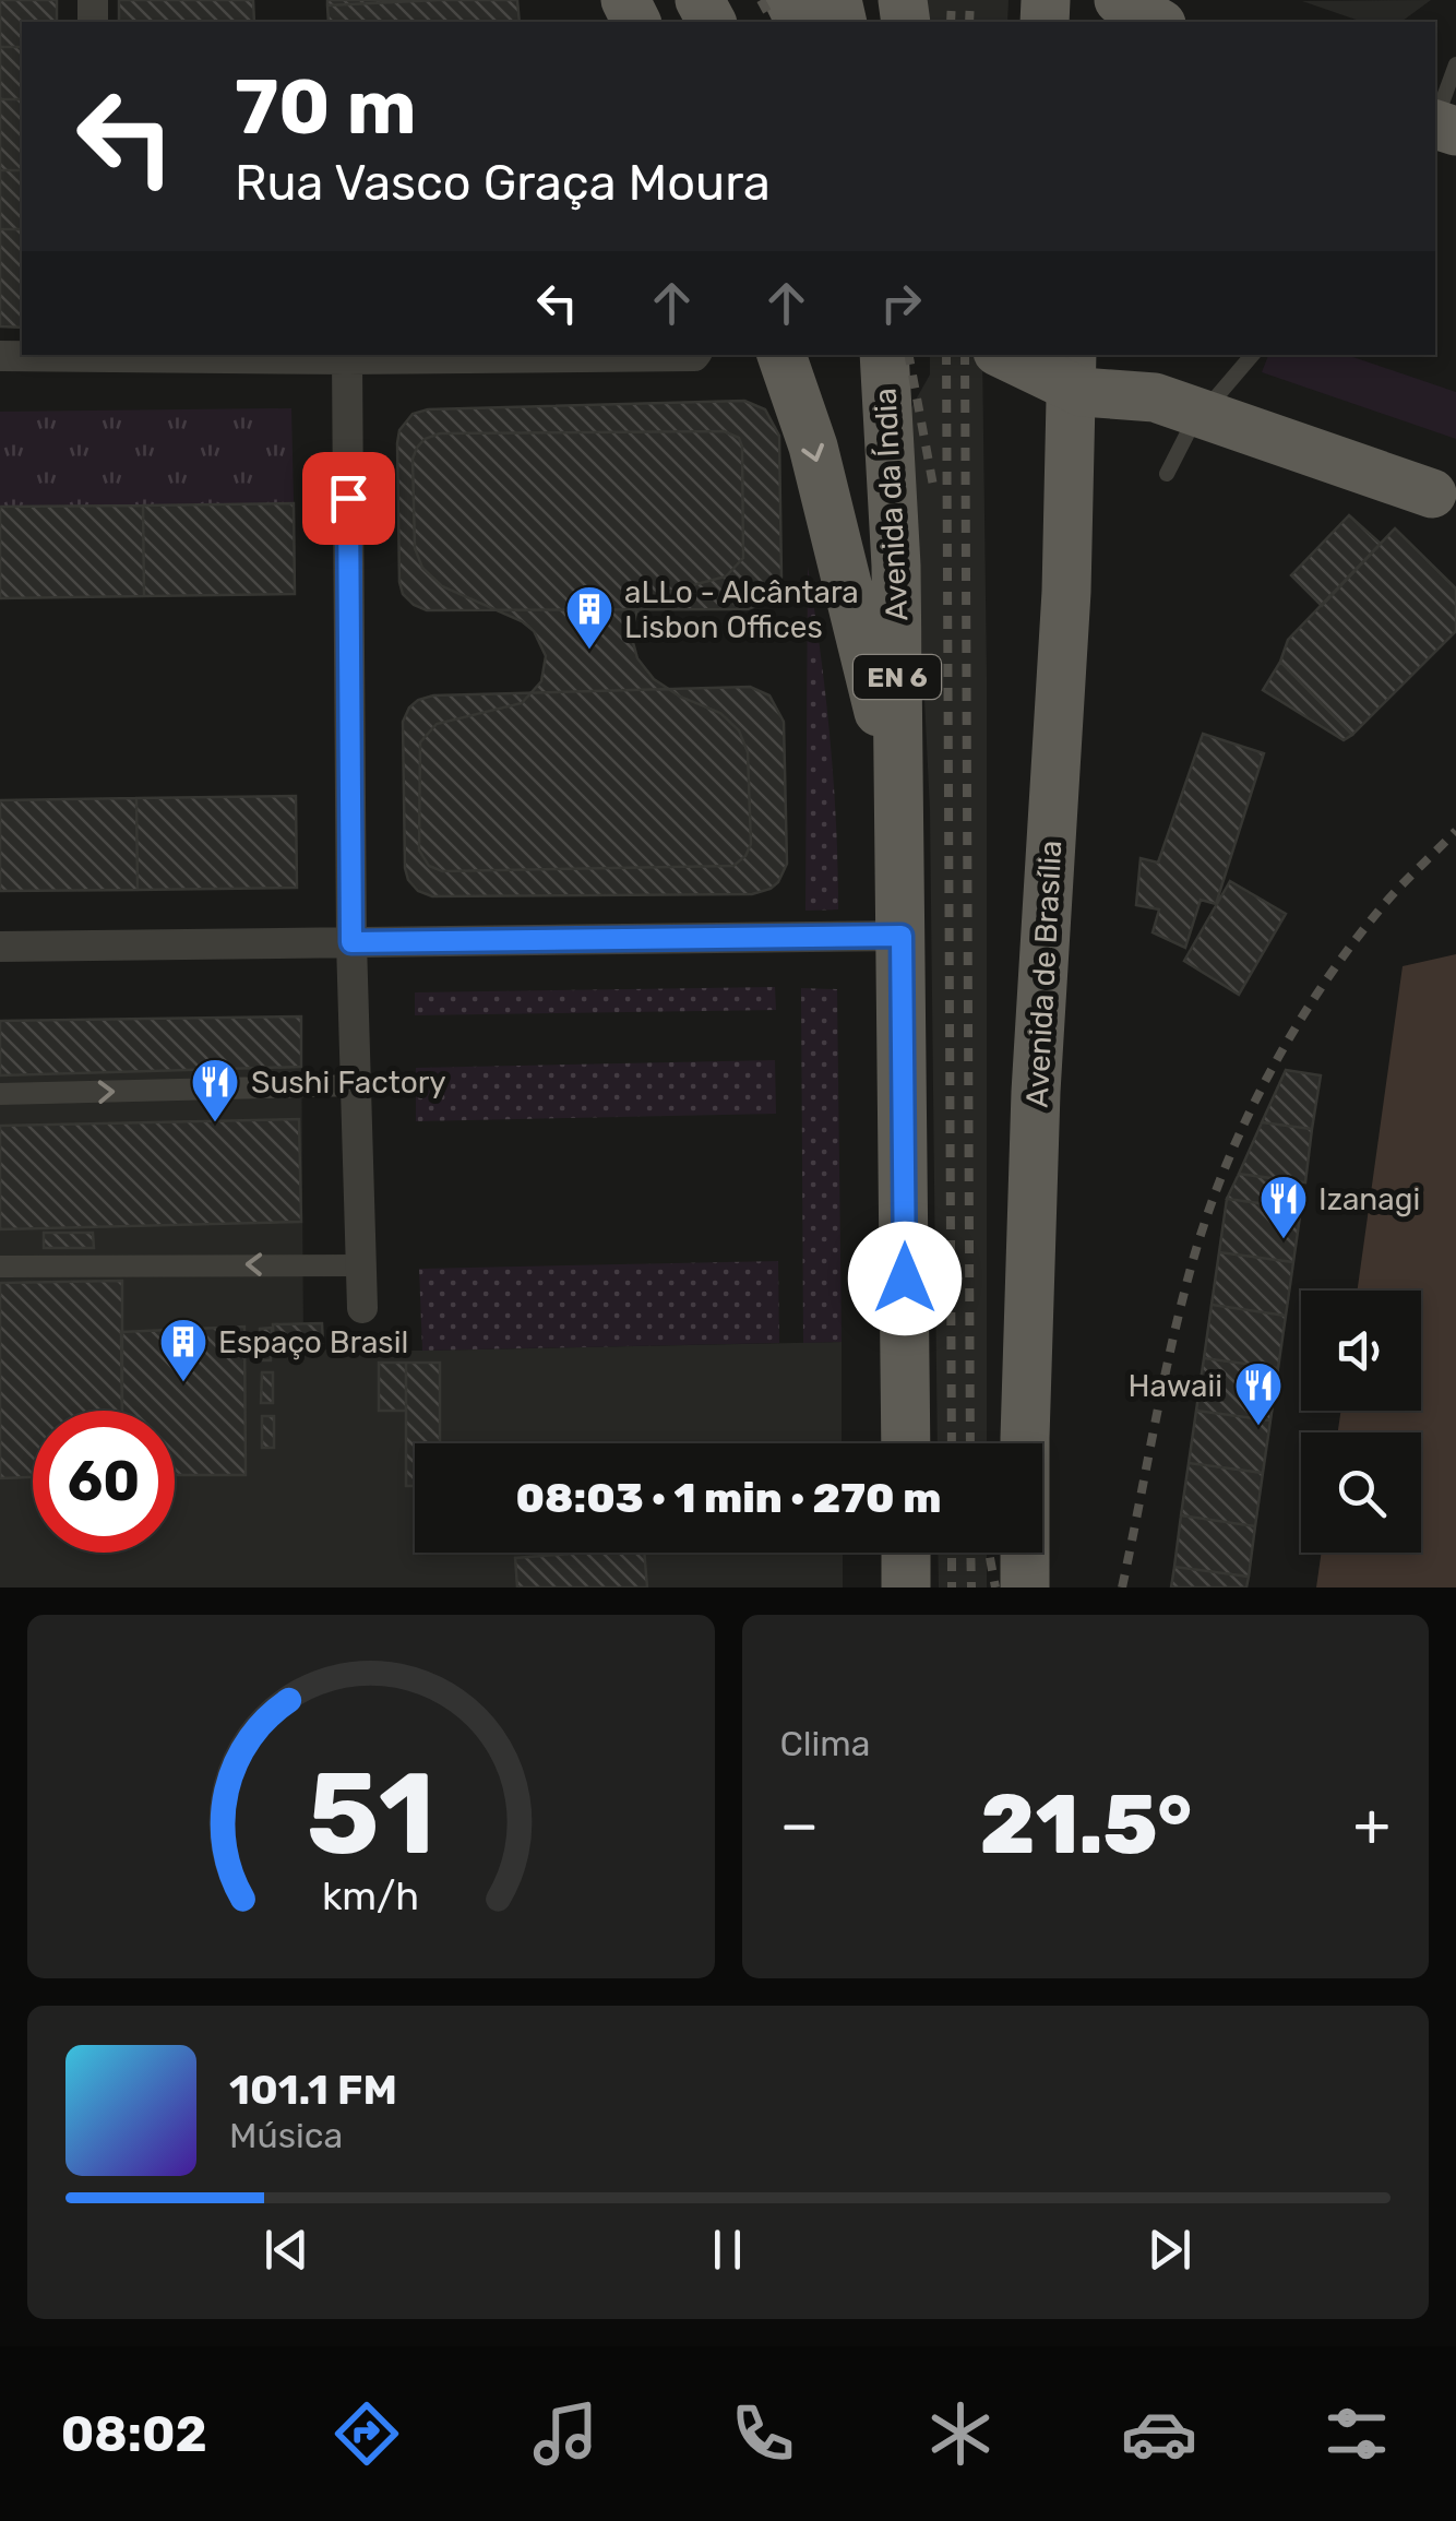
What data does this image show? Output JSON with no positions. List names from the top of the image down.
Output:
{
  "streets": {
    "main road": ["Avenida da Índia", "EN 6", "Avenida de Brasília"]
  },
  "places": {
    "building": ["aLLo - Alcântara Lisbon Offices", "Espaço Brasil"],
    "restaurant": ["Sushi Factory", "Izanagi", "Hawaii"]
  },
  "page": {
    "turn": ["70 m", "Rua Vasco Graça Moura"],
    "limit": "60",
    "trip": "08:03 · 1 min · 270 m",
    "tile": "Clima",
    "heat": ["−", "21.5°", "+"],
    "song": ["101.1 FM", "Música"],
    "tabs": "08:02",
    "gauge": ["51", "km/h"]
  }
}
